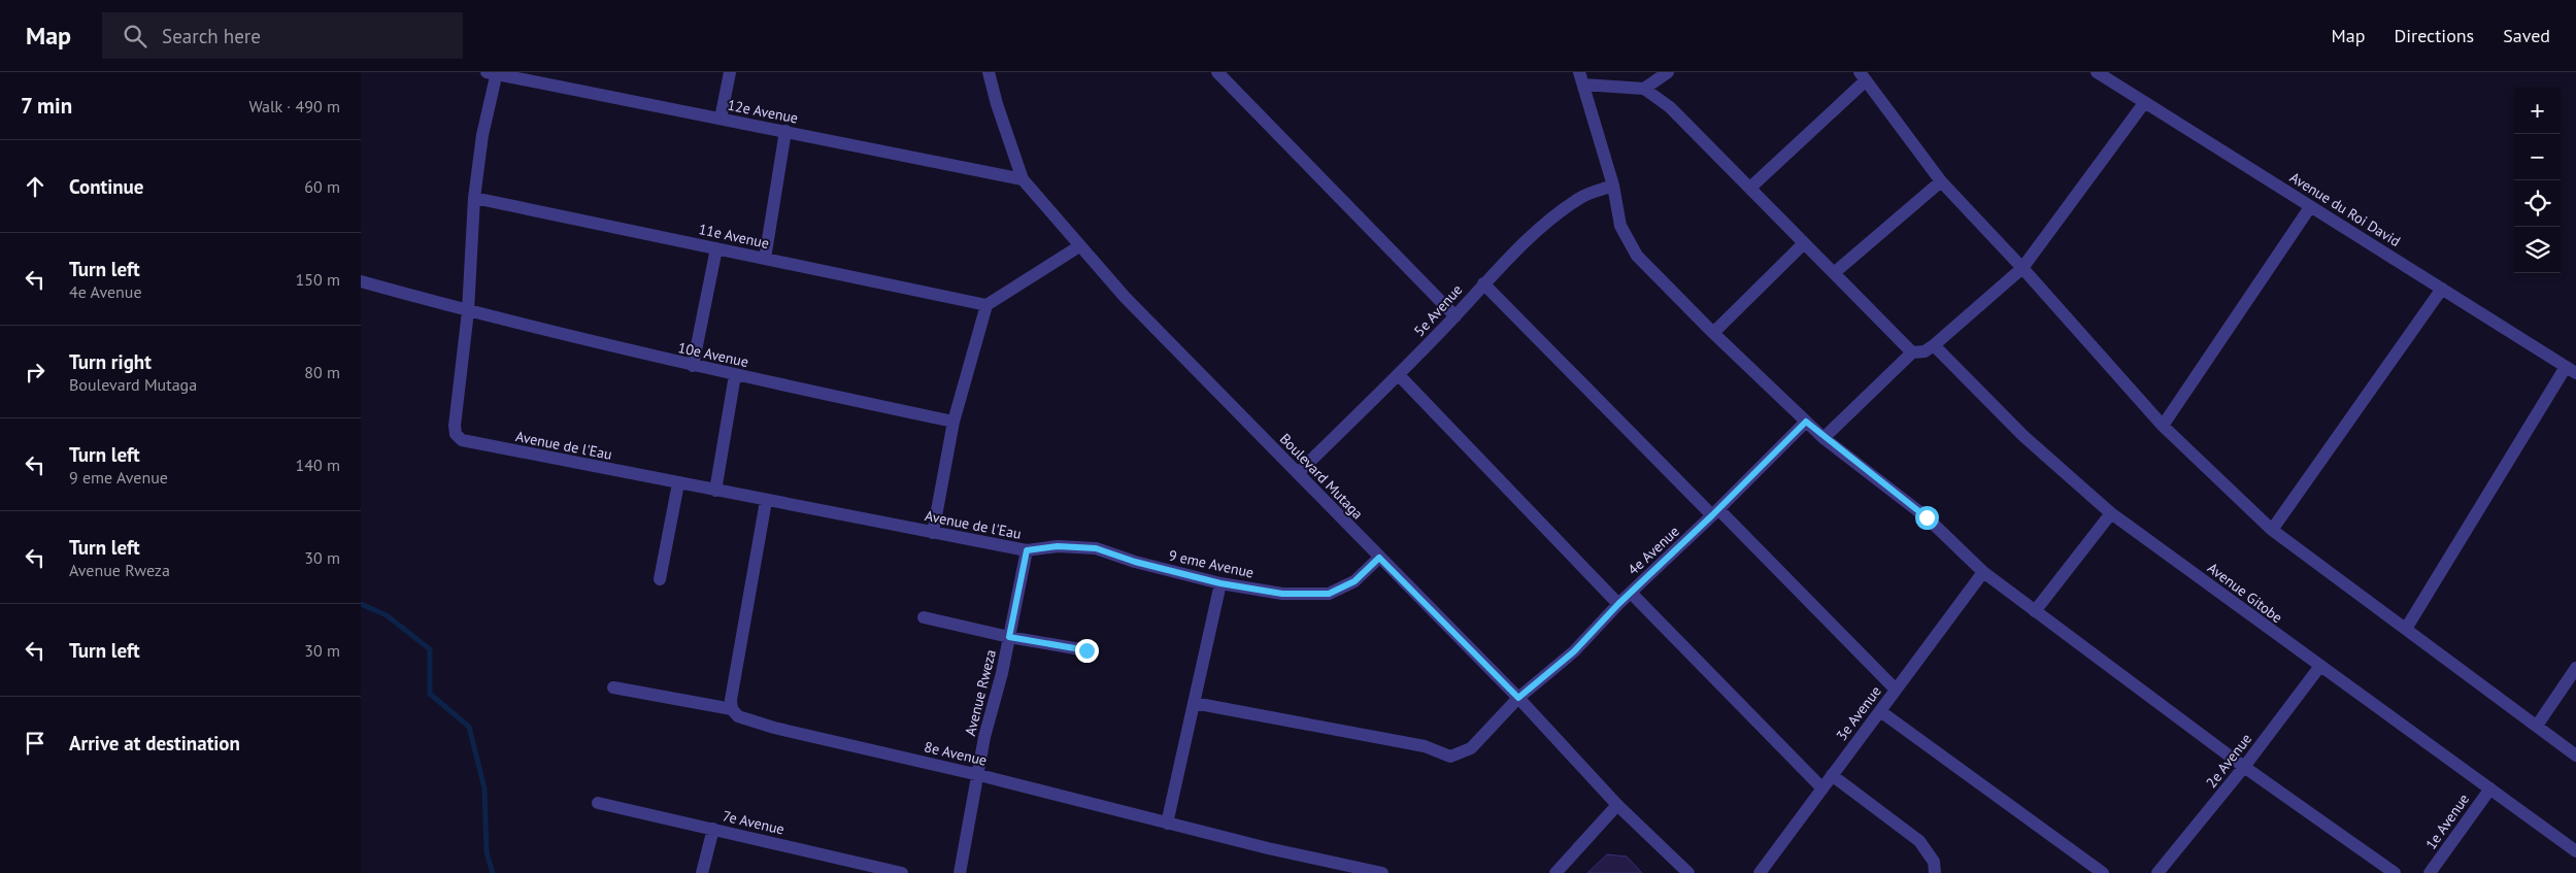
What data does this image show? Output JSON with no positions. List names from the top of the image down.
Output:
{
  "streets": {
    "street": [
      "12e Avenue",
      "Avenue du Roi David",
      "11e Avenue",
      "5e Avenue",
      "10e Avenue",
      "Avenue de l'Eau",
      "Boulevard Mutaga",
      "4e Avenue",
      "9 eme Avenue",
      "Avenue Gitobe",
      "Avenue Rweza",
      "3e Avenue",
      "8e Avenue",
      "2e Avenue",
      "1e Avenue",
      "7e Avenue"
    ]
  },
  "crossings": [
    ["12e Avenue", "Avenue de l'Eau"],
    ["12e Avenue", "Boulevard Mutaga"],
    ["11e Avenue", "Avenue de l'Eau"],
    ["5e Avenue", "Boulevard Mutaga"],
    ["10e Avenue", "Avenue de l'Eau"],
    ["Avenue de l'Eau", "9 eme Avenue"],
    ["Avenue de l'Eau", "Avenue Rweza"],
    ["Boulevard Mutaga", "4e Avenue"],
    ["Boulevard Mutaga", "9 eme Avenue"],
    ["9 eme Avenue", "Avenue Rweza"],
    ["Avenue Gitobe", "2e Avenue"],
    ["Avenue Gitobe", "1e Avenue"],
    ["Avenue Rweza", "8e Avenue"]
  ],
  "page": {
    "header": "Map",
    "search": "Search here",
    "nav": ["Map", "Directions", "Saved"],
    "heading": ["7 min", "Walk · 490 m"],
    "map_buttons": ["+", "−"],
    "list": [
      ["Continue", "60 m"],
      ["Turn left", "4e Avenue", "150 m"],
      ["Turn right", "Boulevard Mutaga", "80 m"],
      ["Turn left", "9 eme Avenue", "140 m"],
      ["Turn left", "Avenue Rweza", "30 m"],
      ["Turn left", "30 m"],
      "Arrive at destination"
    ]
  }
}
